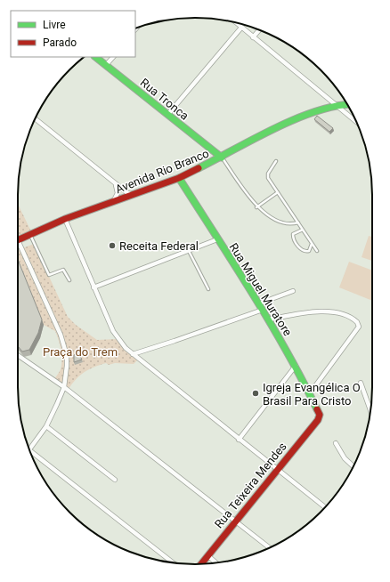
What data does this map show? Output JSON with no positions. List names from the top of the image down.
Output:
{
  "streets": {
    "street": [
      "Rua Tronca",
      "Avenida Rio Branco",
      "Rua Miguel Muratore",
      "Rua Teixeira Mendes"
    ]
  },
  "crossings": [
    ["Rua Tronca", "Avenida Rio Branco"],
    ["Avenida Rio Branco", "Rua Miguel Muratore"],
    ["Rua Miguel Muratore", "Rua Teixeira Mendes"]
  ],
  "parks": ["Praça do Trem"],
  "places": ["Receita Federal", "Igreja Evangélica O Brasil Para Cristo"],
  "legend": ["Livre", "Parado"]
}
